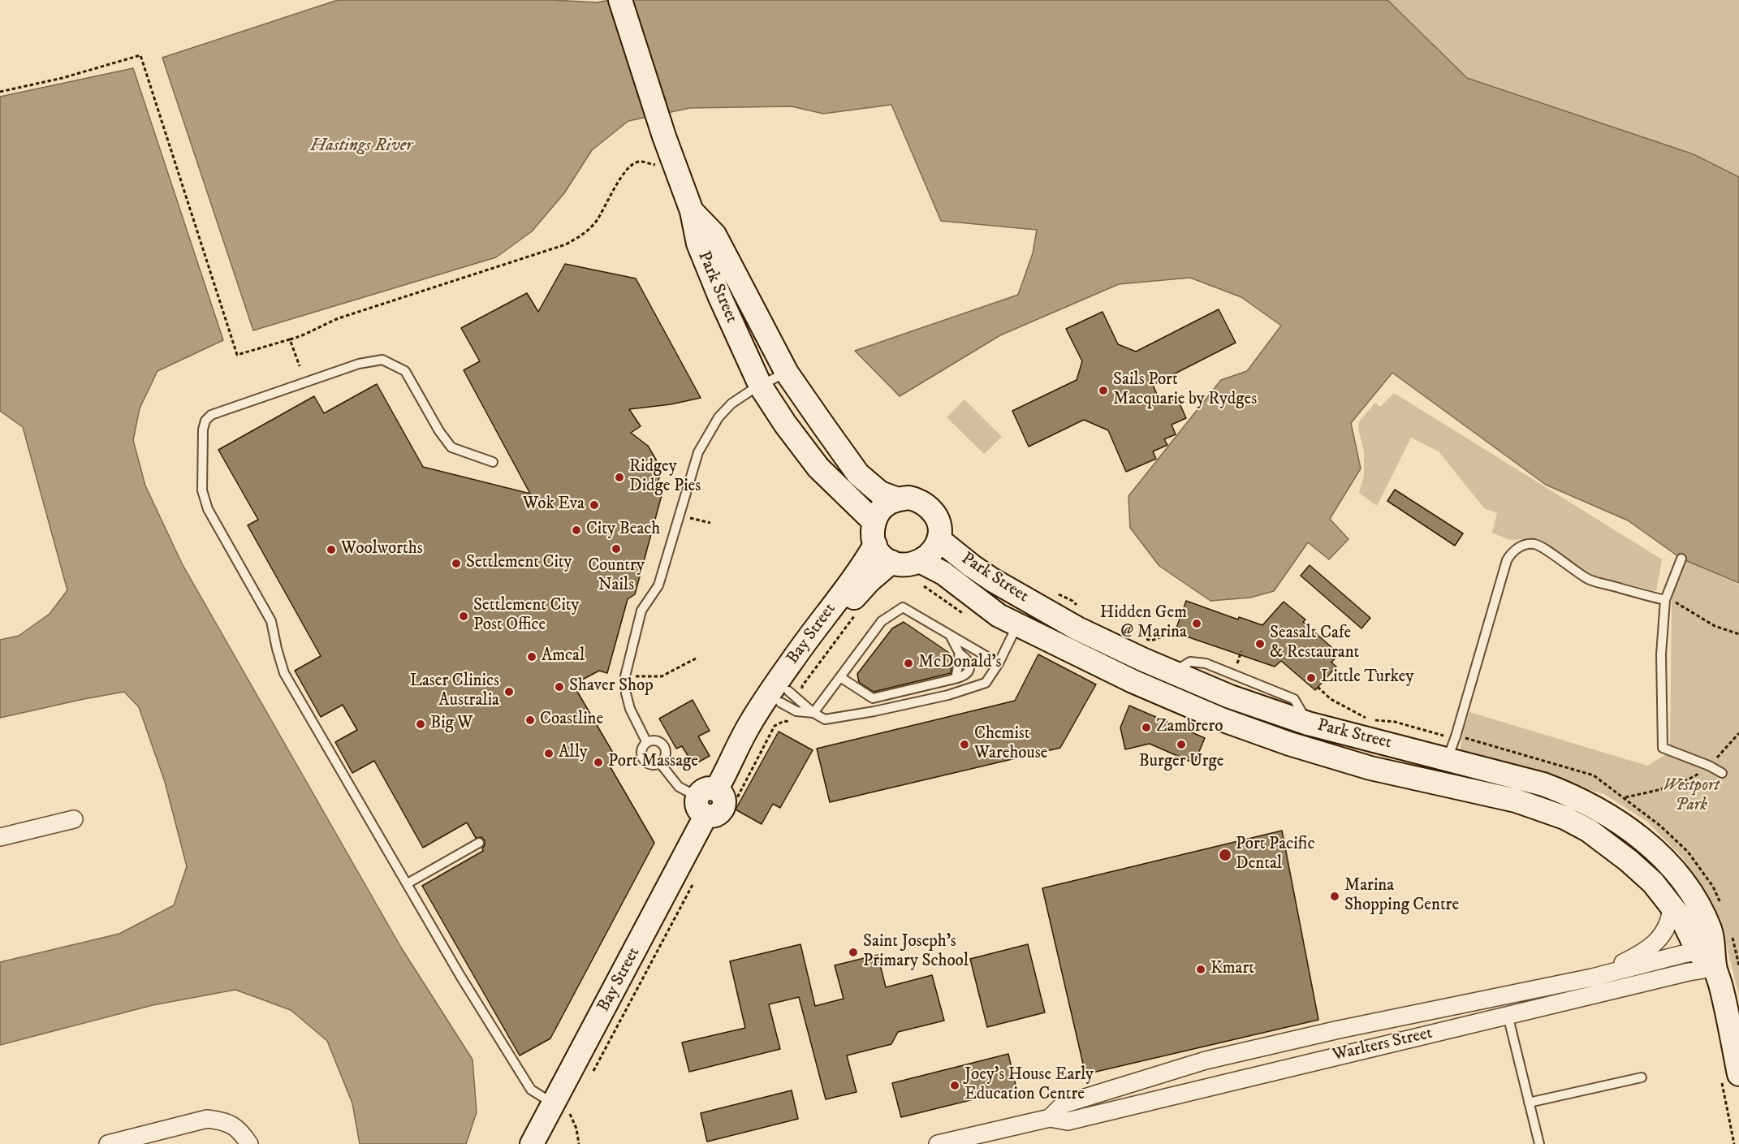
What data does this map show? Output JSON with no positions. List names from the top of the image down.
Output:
{
  "streets": {
    "street": ["Park Street", "Bay Street", "Warlters Street"]
  },
  "crossings": [
    ["Park Street", "Bay Street"],
    ["Park Street", "Warlters Street"]
  ],
  "water": ["Hastings River"],
  "parks": ["Westport Park"],
  "places": [
    "Sails Port Macquarie by Rydges",
    "Ridgey Didge Pies",
    "Wok Eva",
    "City Beach",
    "Country Nails",
    "Woolworths",
    "Settlement City",
    "Settlement City Post Office",
    "Hidden Gem @ Marina",
    "Seasalt Cafe & Restaurant",
    "Amcal",
    "McDonald's",
    "Little Turkey",
    "Shaver Shop",
    "Laser Clinics Australia",
    "Coastline",
    "Big W",
    "Zambrero",
    "Chemist Warehouse",
    "Burger Urge",
    "Ally",
    "Port Massage",
    "Port Pacific Dental",
    "Marina Shopping Centre",
    "Saint Joseph's Primary School",
    "Kmart",
    "Joey's House Early Education Centre"
  ]
}
